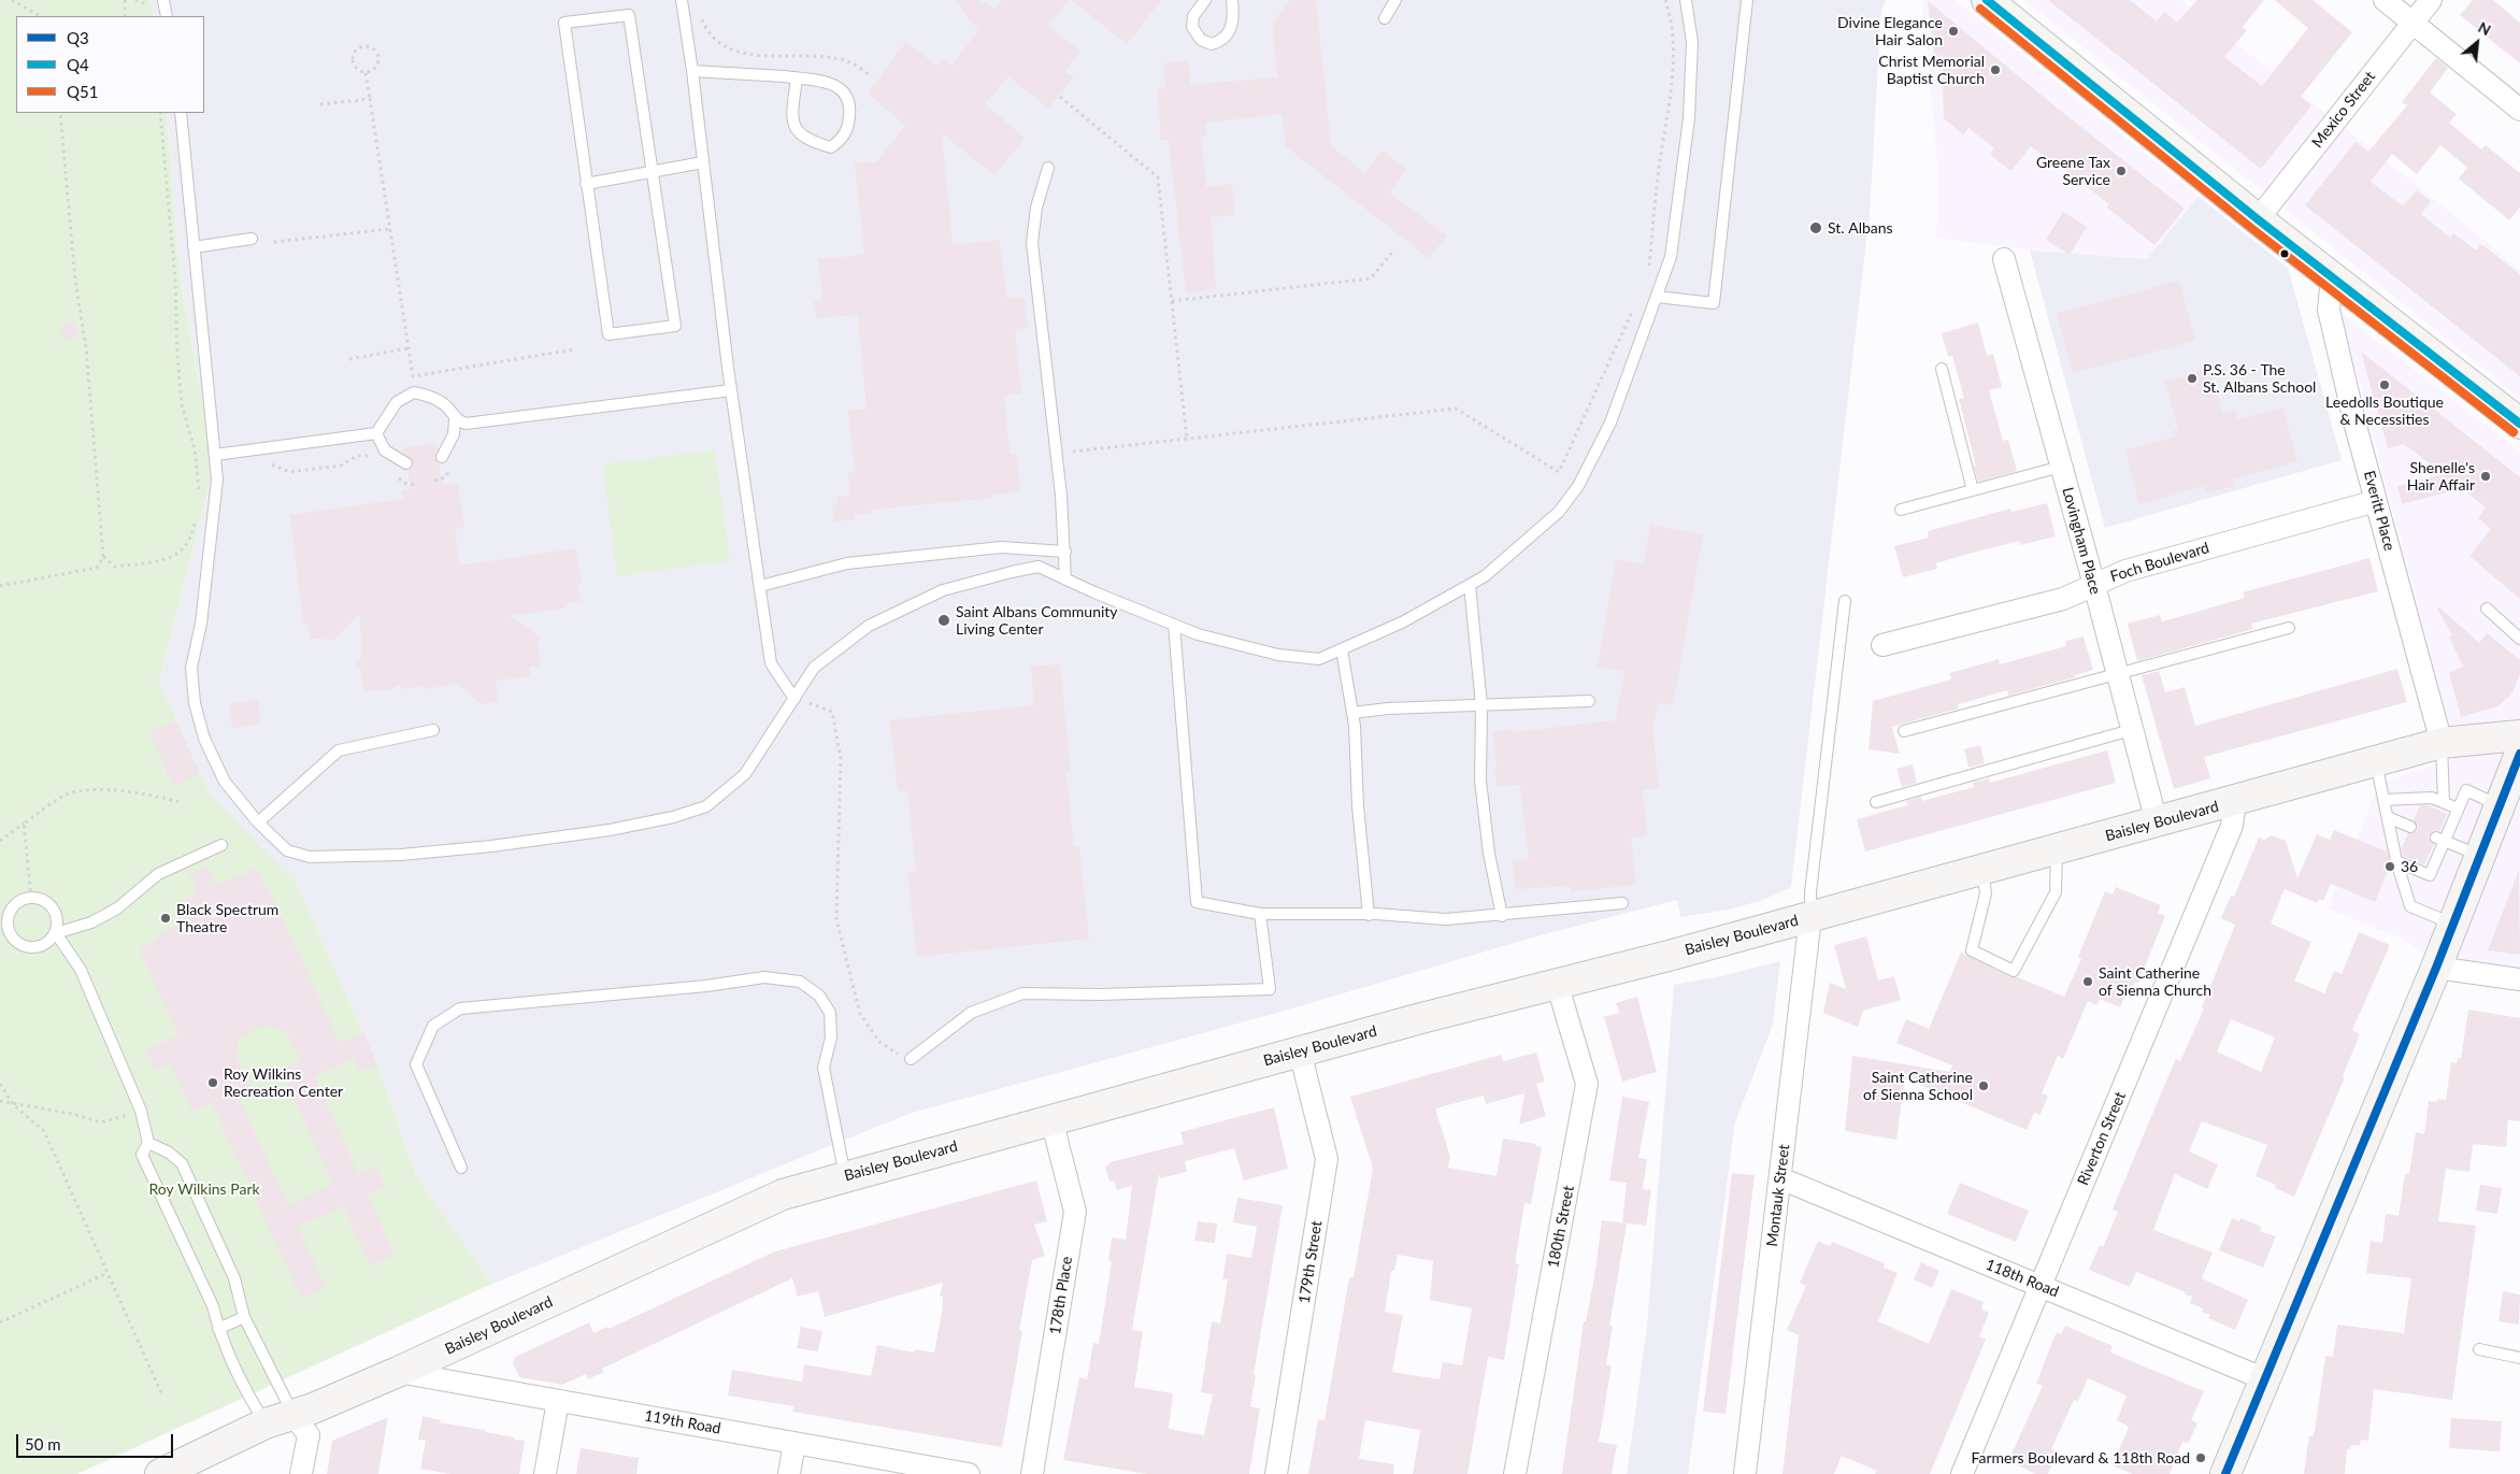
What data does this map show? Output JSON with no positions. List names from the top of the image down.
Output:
{
  "streets": {
    "street": [
      "Mexico Street",
      "Everitt Place",
      "Lovingham Place",
      "Foch Boulevard",
      "Baisley Boulevard",
      "Riverton Street",
      "Montauk Street",
      "180th Street",
      "179th Street",
      "118th Road",
      "178th Place",
      "119th Road"
    ]
  },
  "crossings": [
    ["Everitt Place", "Foch Boulevard"],
    ["Everitt Place", "Baisley Boulevard"],
    ["Lovingham Place", "Foch Boulevard"],
    ["Lovingham Place", "Baisley Boulevard"],
    ["Baisley Boulevard", "Riverton Street"],
    ["Baisley Boulevard", "Montauk Street"],
    ["Baisley Boulevard", "180th Street"],
    ["Baisley Boulevard", "179th Street"],
    ["Baisley Boulevard", "178th Place"],
    ["Baisley Boulevard", "119th Road"],
    ["Riverton Street", "118th Road"],
    ["Montauk Street", "118th Road"]
  ],
  "parks": ["Roy Wilkins Park"],
  "places": [
    "Divine Elegance Hair Salon",
    "Christ Memorial Baptist Church",
    "Greene Tax Service",
    "St. Albans",
    "P.S. 36 - The St. Albans School",
    "Leedolls Boutique & Necessities",
    "Shenelle's Hair Affair",
    "Saint Albans Community Living Center",
    "36",
    "Black Spectrum Theatre",
    "Saint Catherine of Sienna Church",
    "Roy Wilkins Recreation Center",
    "Saint Catherine of Sienna School",
    "Farmers Boulevard & 118th Road"
  ],
  "lines": ["transit line Q4", "transit line Q51", "transit line Q3"],
  "legend": ["Q3", "Q4", "Q51"],
  "scale_bar": "50 m",
  "north": "top right"
}
